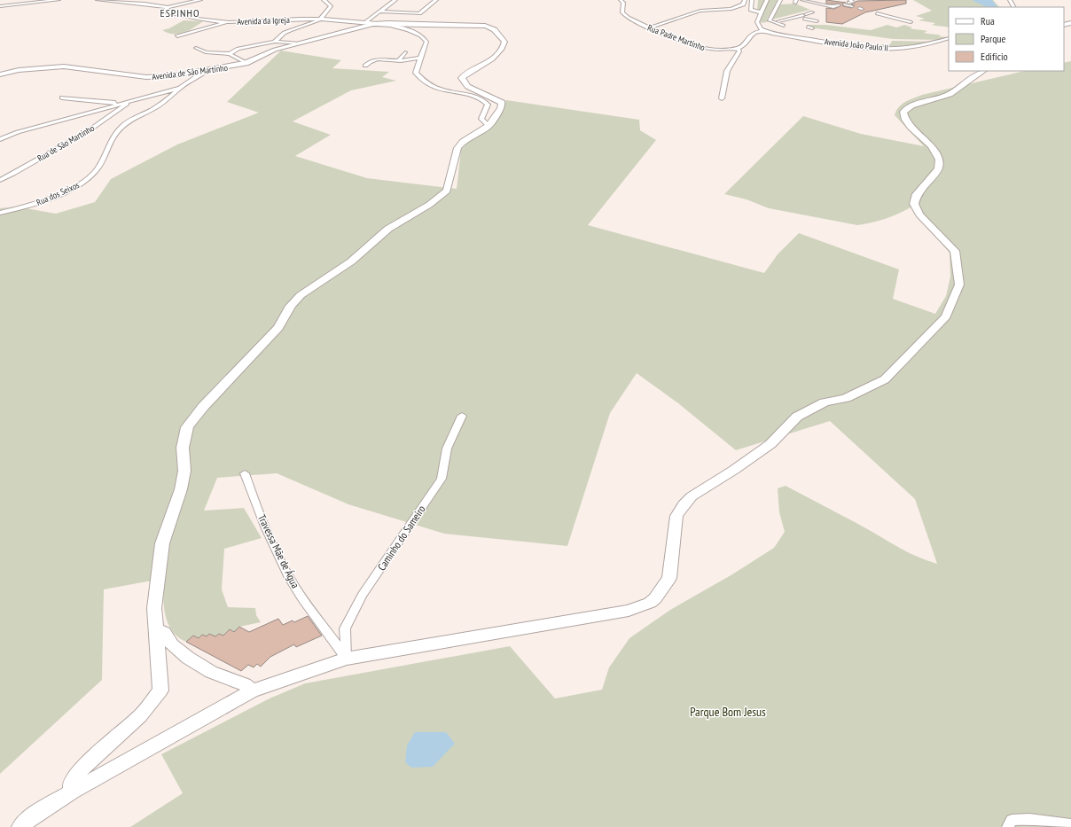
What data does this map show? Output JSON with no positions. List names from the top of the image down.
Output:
{
  "streets": {
    "main road": ["Avenida de São Martinho"],
    "street": [
      "Avenida da Igreja",
      "Rua Padre Martinho",
      "Avenida João Paulo II",
      "Rua de São Martinho",
      "Rua dos Seixos",
      "Caminho do Sameiro",
      "Travessa Mãe de Água"
    ]
  },
  "crossings": [
    ["Avenida da Igreja", "Avenida de São Martinho"],
    ["Avenida de São Martinho", "Rua de São Martinho"],
    ["Rua de São Martinho", "Rua dos Seixos"],
    ["Caminho do Sameiro", "Travessa Mãe de Água"]
  ],
  "districts": ["ESPINHO"],
  "parks": ["Parque Bom Jesus"],
  "legend": ["Rua", "Parque", "Edifício"]
}
